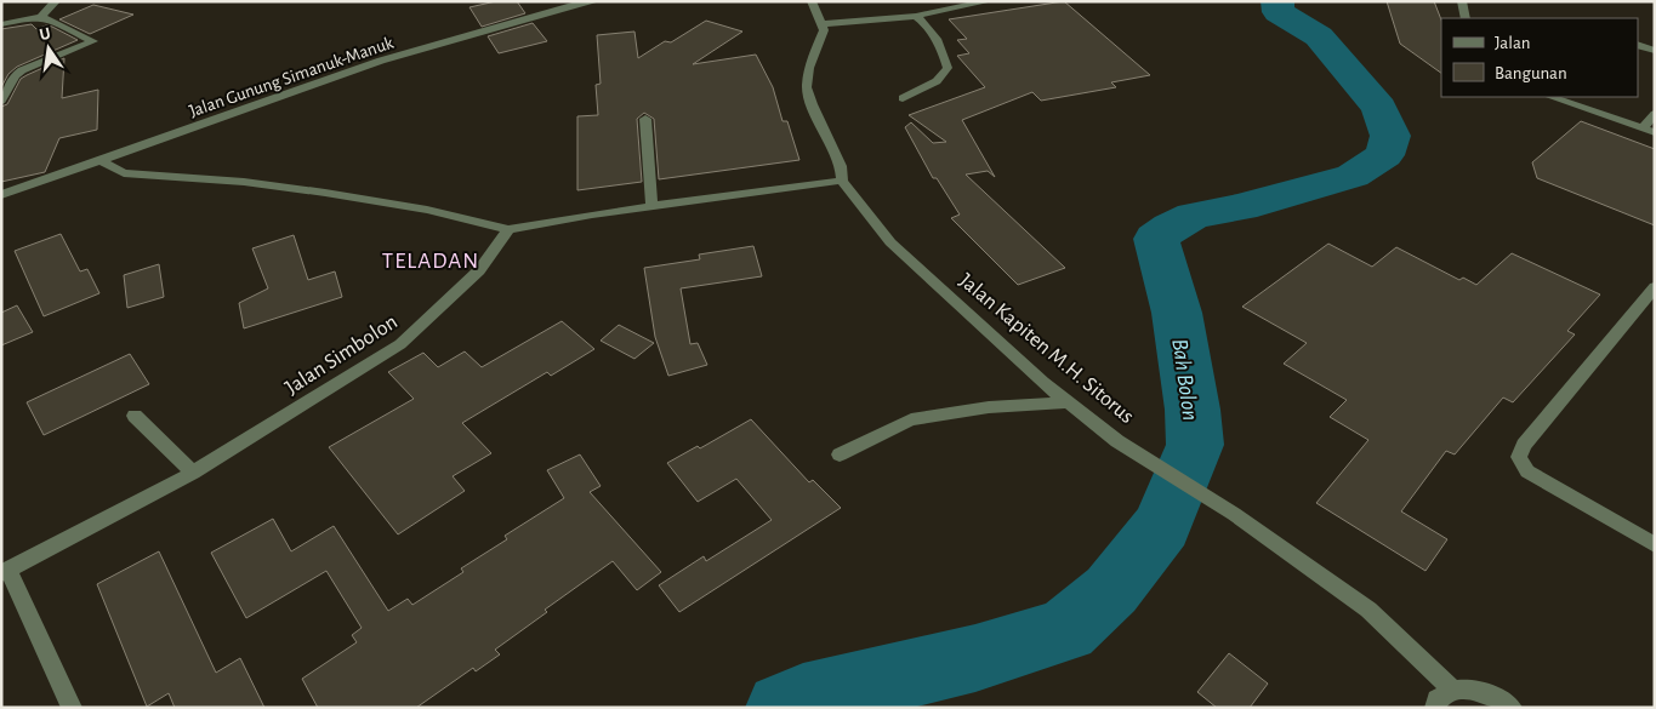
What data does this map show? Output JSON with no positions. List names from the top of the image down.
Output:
{
  "streets": {
    "street": ["Jalan Gunung Simanuk-Manuk", "Jalan Kapiten M.H. Sitorus", "Jalan Simbolon"]
  },
  "districts": ["TELADAN"],
  "water": ["Bah Bolon"],
  "legend": ["Jalan", "Bangunan"],
  "north": "top"
}
